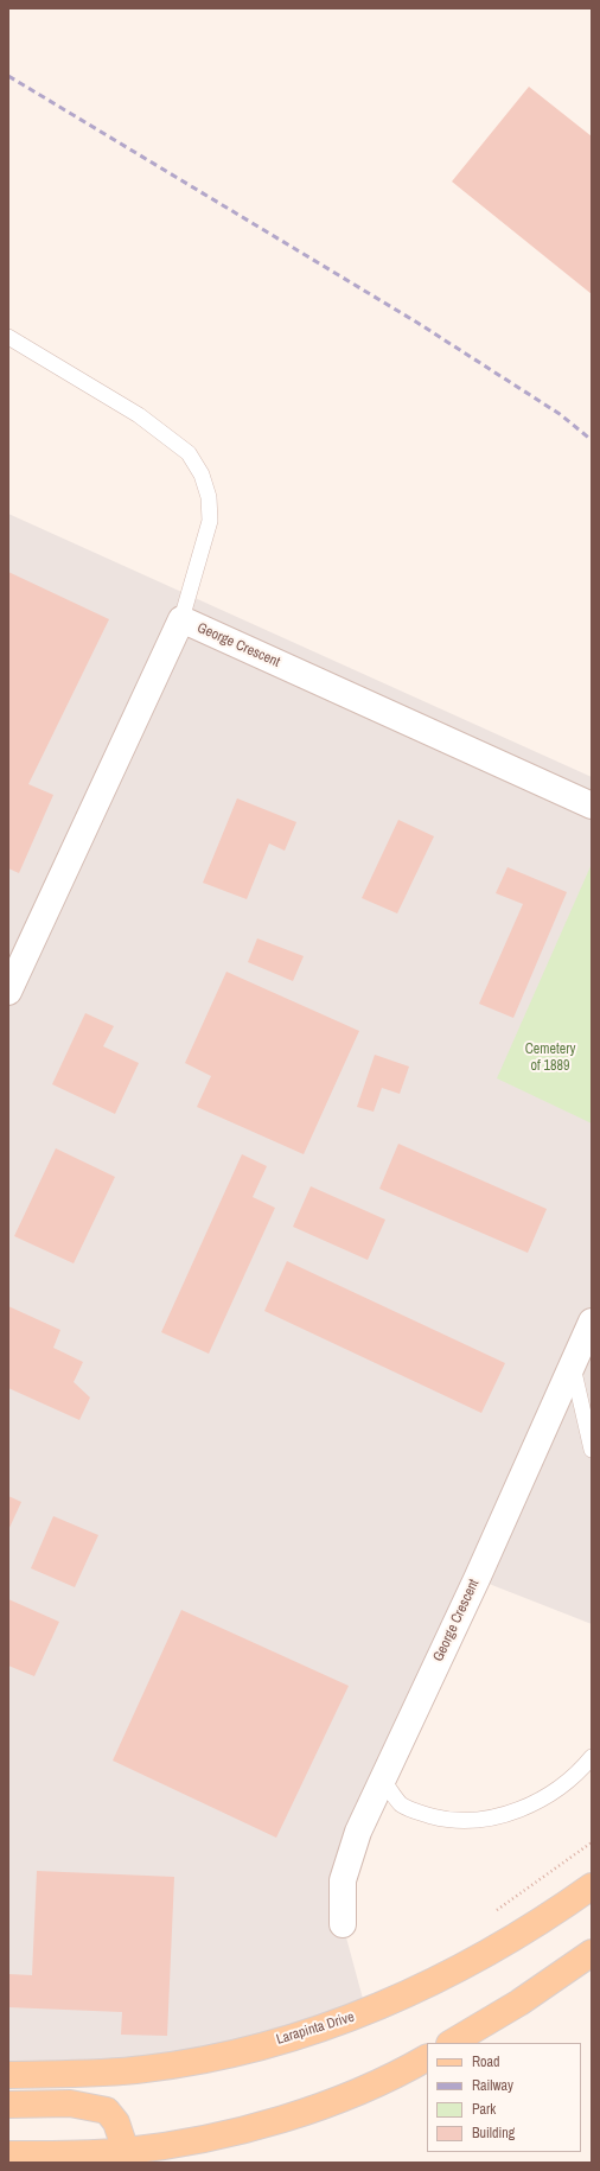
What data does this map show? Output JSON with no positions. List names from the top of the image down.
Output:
{
  "streets": {
    "main road": ["Larapinta Drive"],
    "street": ["George Crescent"]
  },
  "parks": ["Cemetery of 1889"],
  "legend": [
    "Road",
    "Railway",
    "Park",
    "Building"
  ]
}
